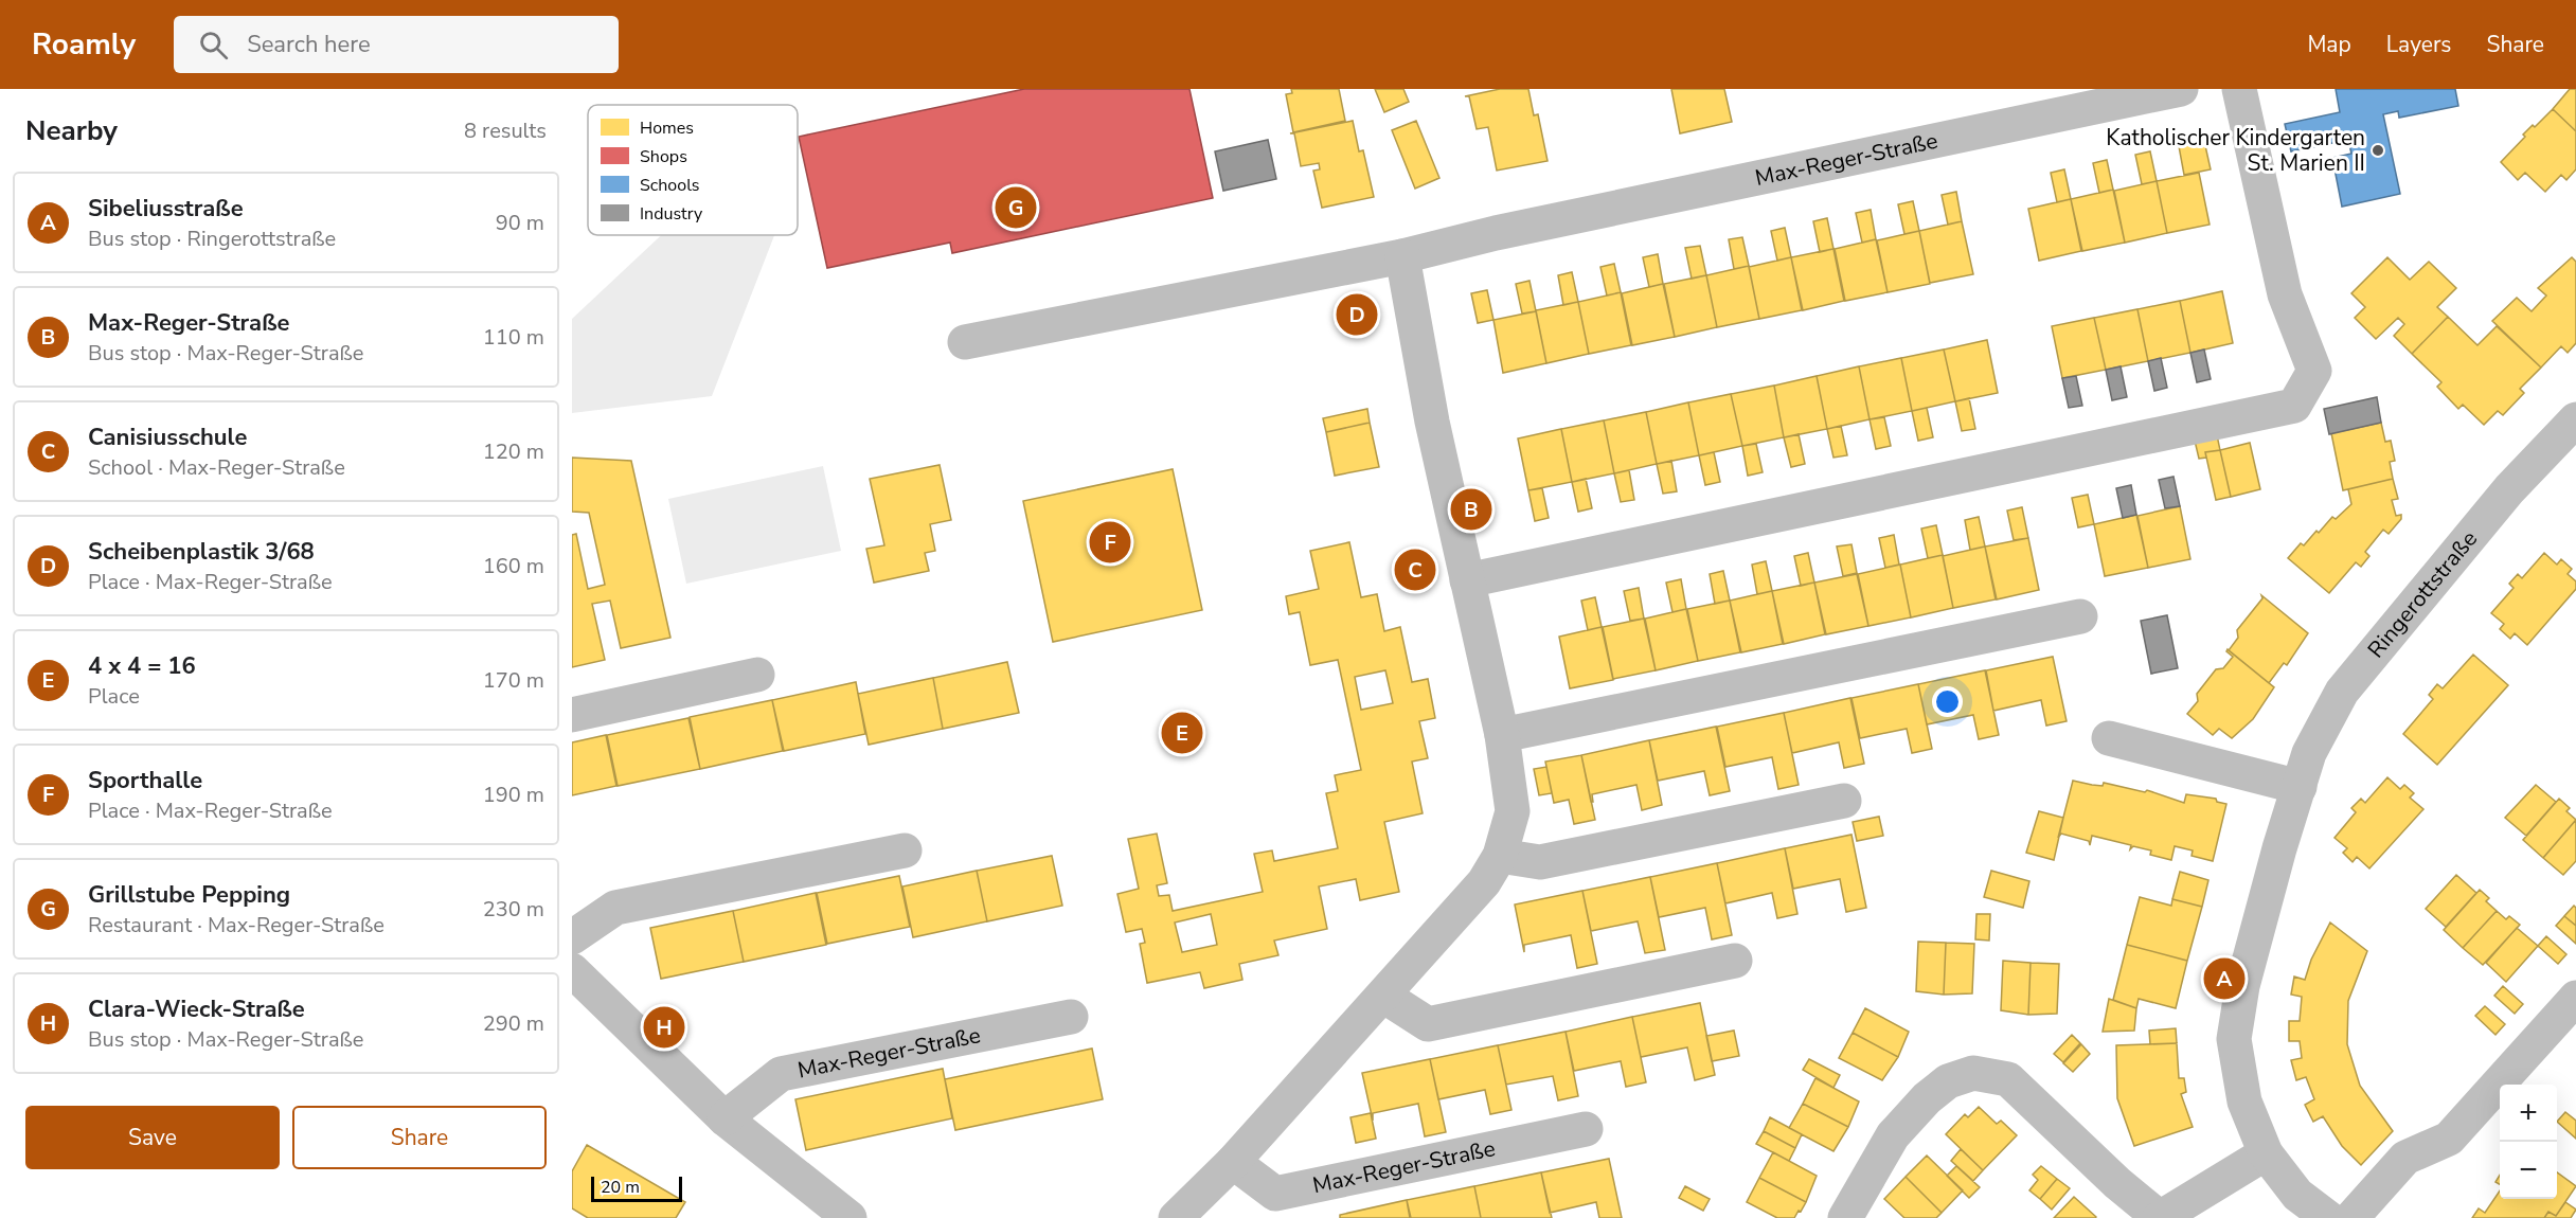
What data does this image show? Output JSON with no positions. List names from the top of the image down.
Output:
{
  "streets": {
    "street": ["Max-Reger-Straße", "Ringerottstraße"]
  },
  "places": ["Katholischer Kindergarten St. Marien II"],
  "legend": [
    "Homes",
    "Shops",
    "Schools",
    "Industry"
  ],
  "scale_bar": "20 m",
  "page": {
    "header": "Roamly",
    "search": "Search here",
    "nav": ["Map", "Layers", "Share"],
    "heading": ["Nearby", "8 results"],
    "list": [
      {
        "mark": "A",
        "name": "Sibeliusstraße",
        "note": "Bus stop · Ringerottstraße",
        "value": "90 m"
      },
      {
        "mark": "B",
        "name": "Max-Reger-Straße",
        "note": "Bus stop · Max-Reger-Straße",
        "value": "110 m"
      },
      {
        "mark": "C",
        "name": "Canisiusschule",
        "note": "School · Max-Reger-Straße",
        "value": "120 m"
      },
      {
        "mark": "D",
        "name": "Scheibenplastik 3/68",
        "note": "Place · Max-Reger-Straße",
        "value": "160 m"
      },
      {
        "mark": "E",
        "name": "4 x 4 = 16",
        "note": "Place",
        "value": "170 m"
      },
      {
        "mark": "F",
        "name": "Sporthalle",
        "note": "Place · Max-Reger-Straße",
        "value": "190 m"
      },
      {
        "mark": "G",
        "name": "Grillstube Pepping",
        "note": "Restaurant · Max-Reger-Straße",
        "value": "230 m"
      },
      {
        "mark": "H",
        "name": "Clara-Wieck-Straße",
        "note": "Bus stop · Max-Reger-Straße",
        "value": "290 m"
      }
    ],
    "pins": [
      "G",
      "D",
      "B",
      "F",
      "C",
      "E",
      "A",
      "H"
    ],
    "map_buttons": ["+", "−"],
    "buttons": ["Save", "Share"],
    "scale": "20 m"
  }
}
